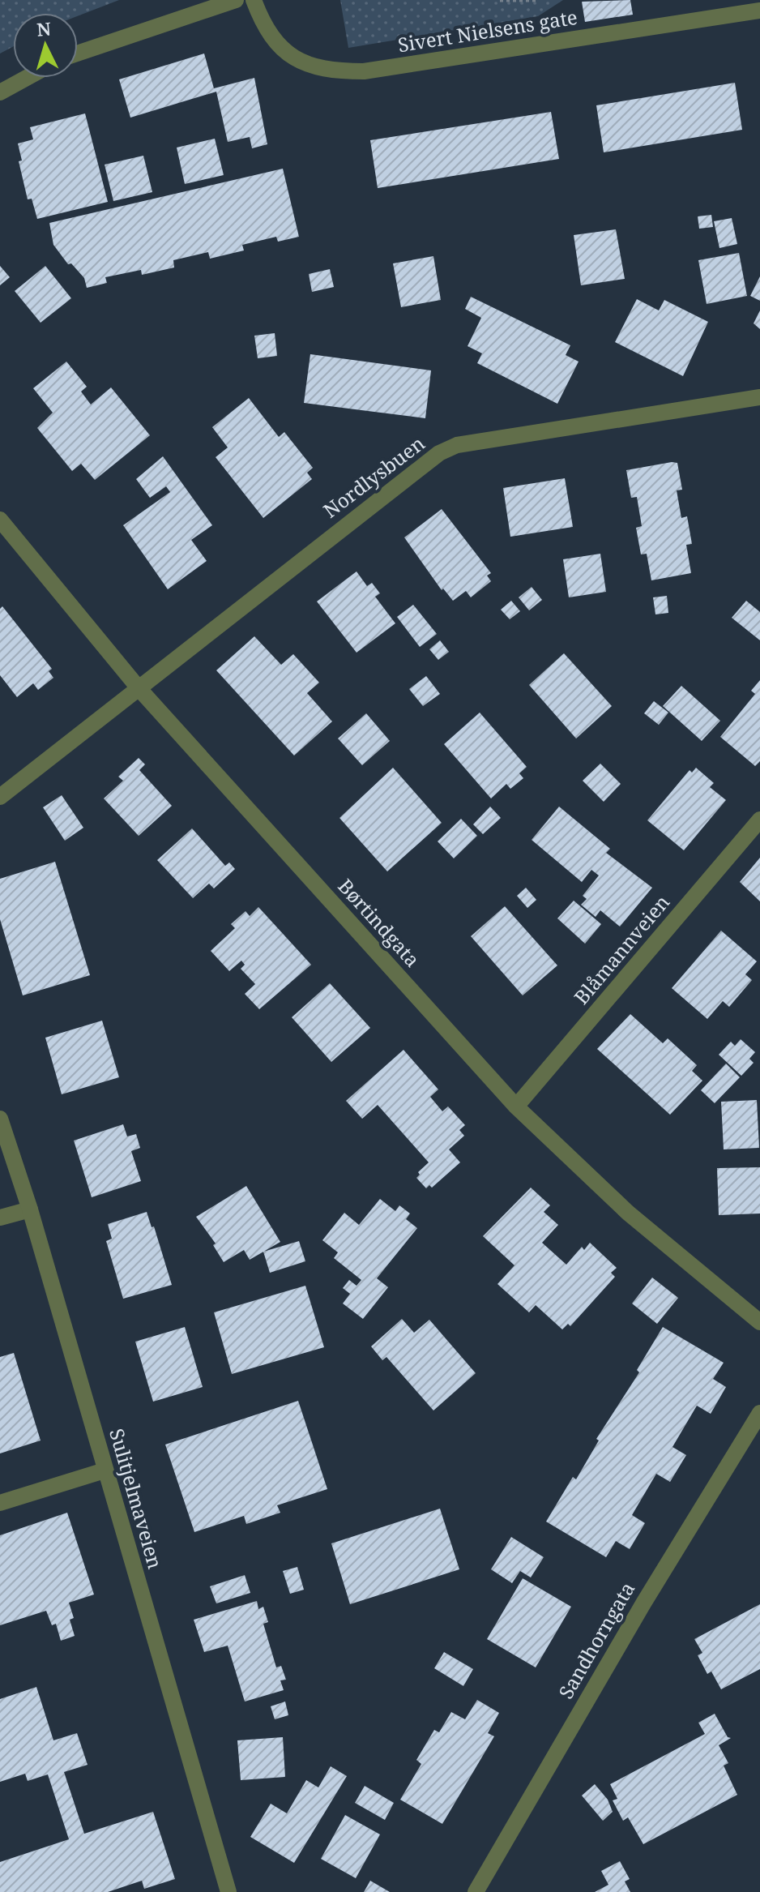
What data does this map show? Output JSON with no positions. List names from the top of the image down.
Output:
{
  "streets": {
    "street": [
      "Sivert Nielsens gate",
      "Nordlysbuen",
      "Børtindgata",
      "Blåmannveien",
      "Sulitjelmaveien",
      "Sandhorngata"
    ]
  },
  "crossings": [
    ["Nordlysbuen", "Børtindgata"],
    ["Børtindgata", "Blåmannveien"]
  ],
  "north": "top"
}
